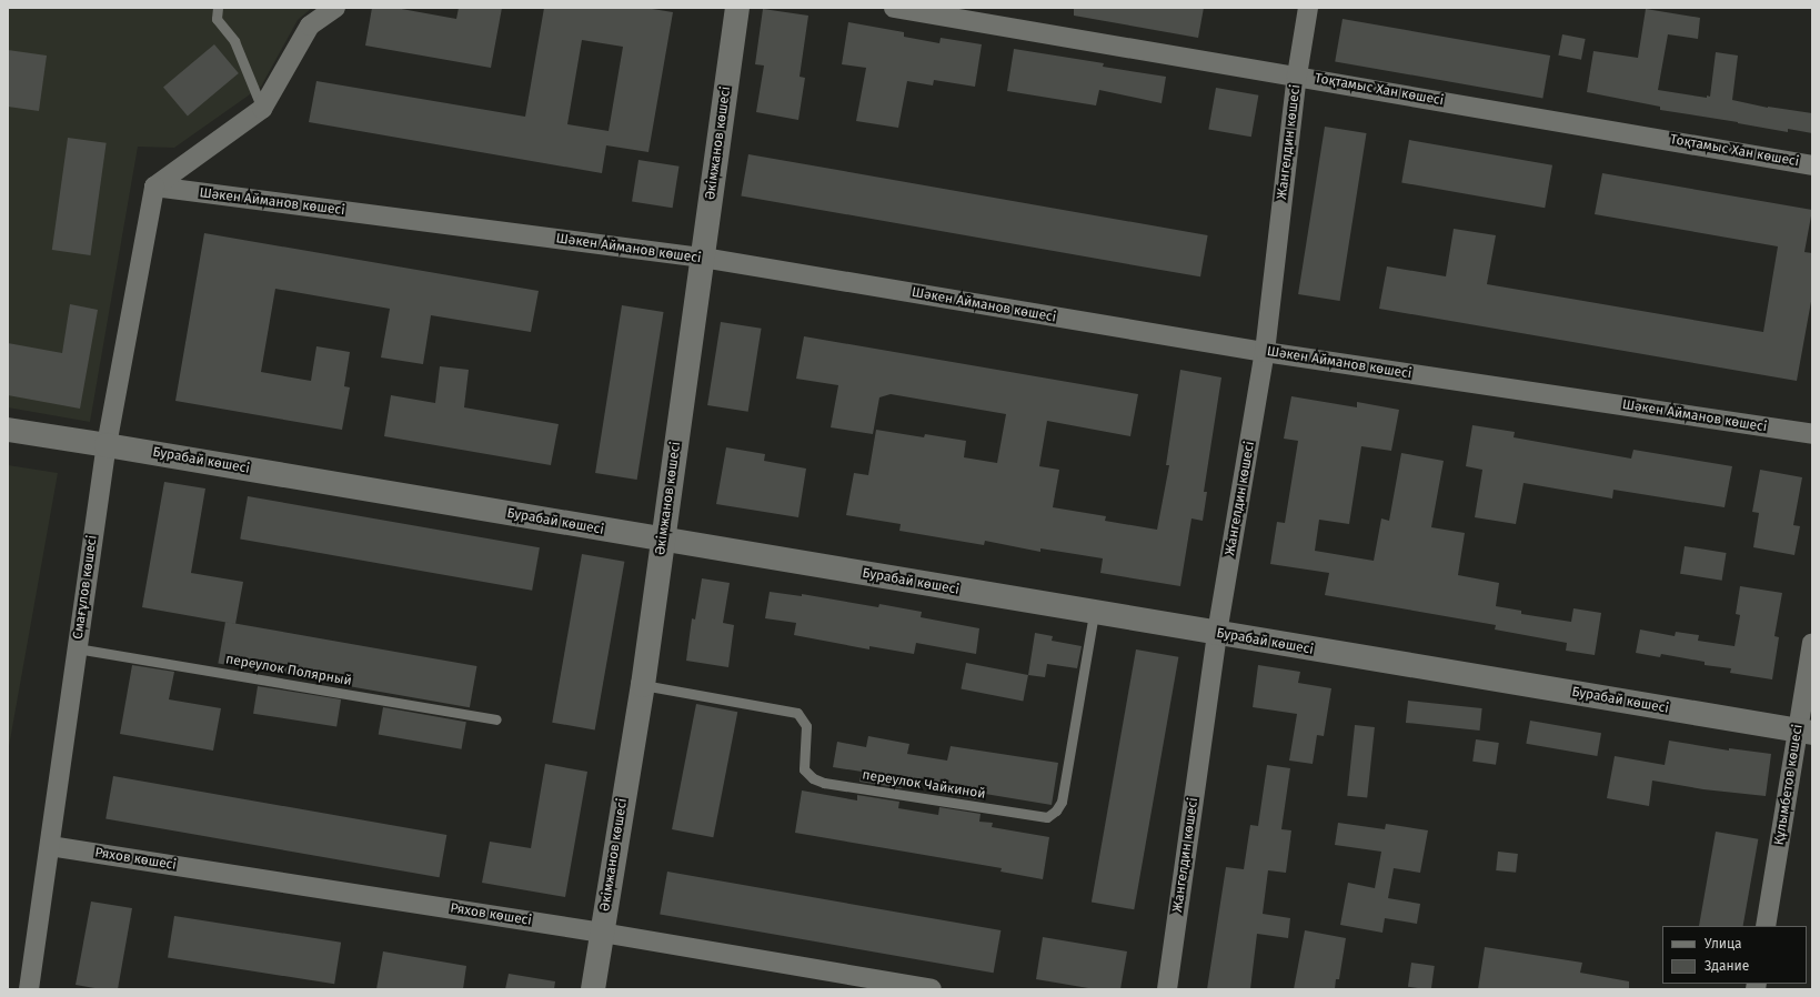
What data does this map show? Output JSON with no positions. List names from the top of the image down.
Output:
{
  "streets": {
    "street": [
      "Тоқтамыс Хан көшесі",
      "Жангелдин көшесі",
      "Әкімжанов көшесі",
      "Шәкен Айманов көшесі",
      "Бурабай көшесі",
      "Смағұлов көшесі",
      "Құлымбетов көшесі",
      "Ряхов көшесі"
    ],
    "lane": ["переулок Полярный", "переулок Чайкиной"]
  },
  "crossings": [
    ["Тоқтамыс Хан көшесі", "Жангелдин көшесі"],
    ["Жангелдин көшесі", "Шәкен Айманов көшесі"],
    ["Жангелдин көшесі", "Бурабай көшесі"],
    ["Әкімжанов көшесі", "Шәкен Айманов көшесі"],
    ["Әкімжанов көшесі", "Бурабай көшесі"],
    ["Әкімжанов көшесі", "переулок Чайкиной"],
    ["Әкімжанов көшесі", "Ряхов көшесі"],
    ["Шәкен Айманов көшесі", "Смағұлов көшесі"],
    ["Бурабай көшесі", "Смағұлов көшесі"],
    ["Бурабай көшесі", "переулок Чайкиной"],
    ["Бурабай көшесі", "Құлымбетов көшесі"],
    ["Смағұлов көшесі", "переулок Полярный"],
    ["Смағұлов көшесі", "Ряхов көшесі"]
  ],
  "legend": ["Улица", "Здание"]
}
